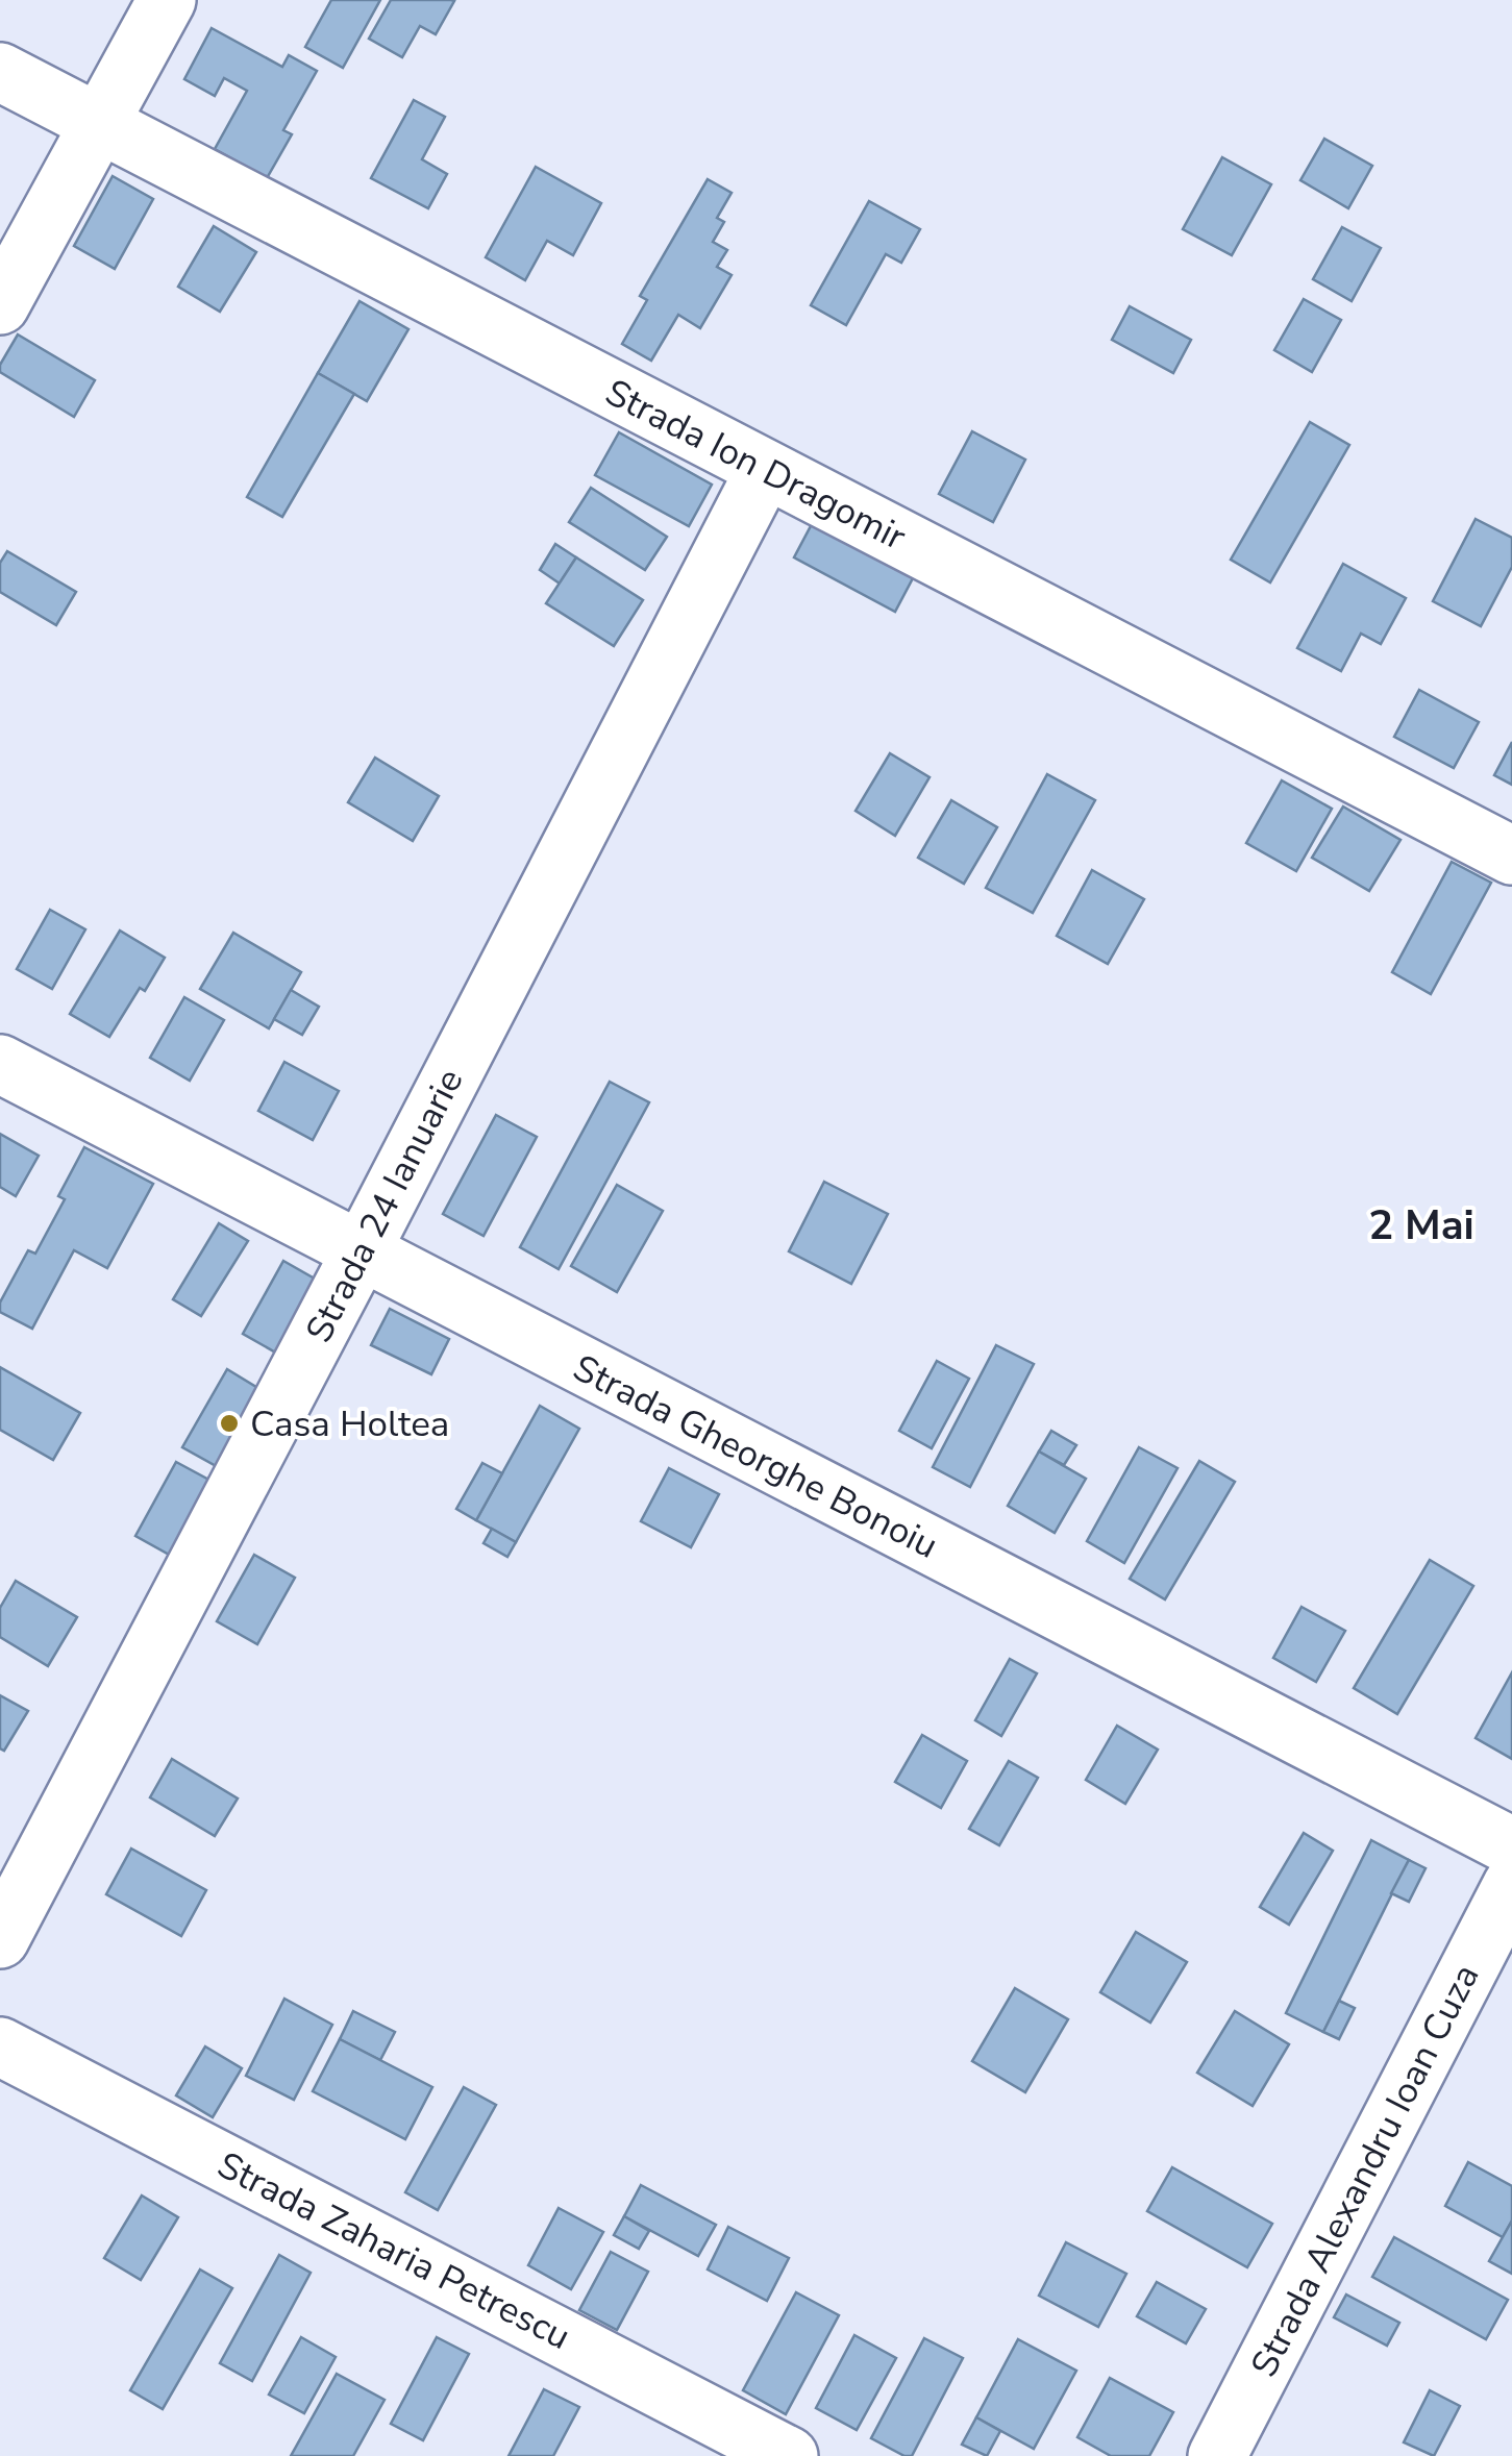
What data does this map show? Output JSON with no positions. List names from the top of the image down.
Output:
{
  "streets": {
    "street": [
      "Strada Ion Dragomir",
      "Strada 24 Ianuarie",
      "Strada Gheorghe Bonoiu",
      "Strada Alexandru Ioan Cuza",
      "Strada Zaharia Petrescu"
    ]
  },
  "crossings": [
    ["Strada Ion Dragomir", "Strada 24 Ianuarie"],
    ["Strada 24 Ianuarie", "Strada Gheorghe Bonoiu"]
  ],
  "districts": ["2 Mai"],
  "places": ["Casa Holtea"]
}
